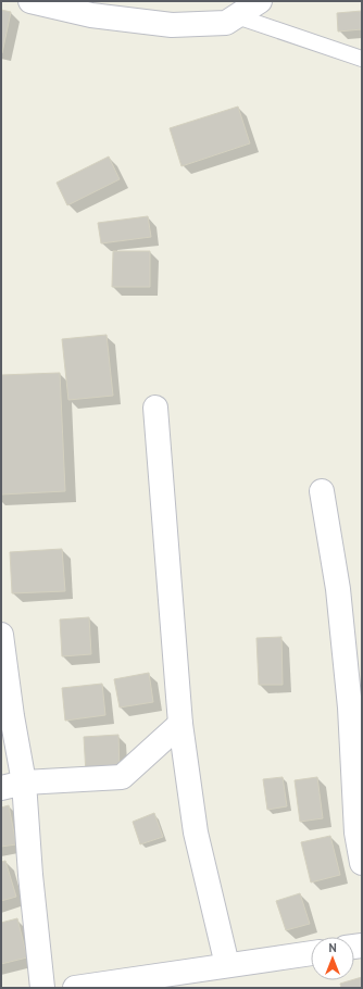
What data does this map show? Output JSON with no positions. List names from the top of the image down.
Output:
{
  "north": "top"
}
